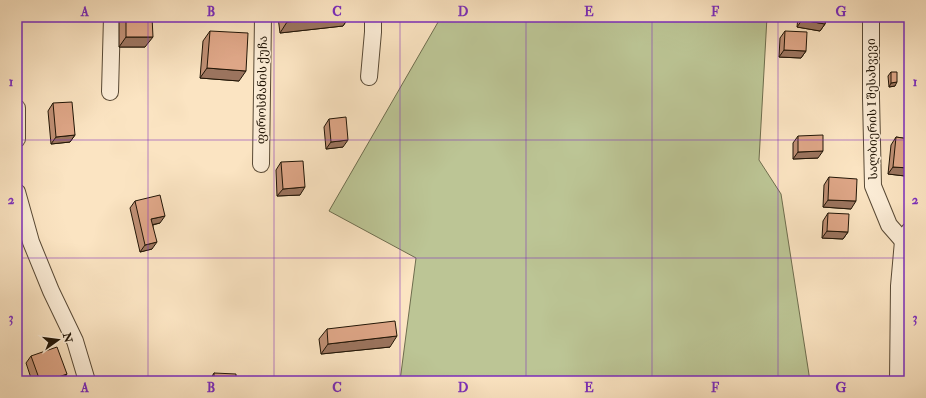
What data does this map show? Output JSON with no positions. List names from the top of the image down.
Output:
{
  "streets": {
    "street": ["ფიროსმანის ქუჩა", "სალბიერის I შესახვევი"]
  },
  "north": "right",
  "grid": {
    "columns": [
      "A",
      "B",
      "C",
      "D",
      "E",
      "F",
      "G"
    ],
    "rows": ["1", "2", "3"]
  }
}
